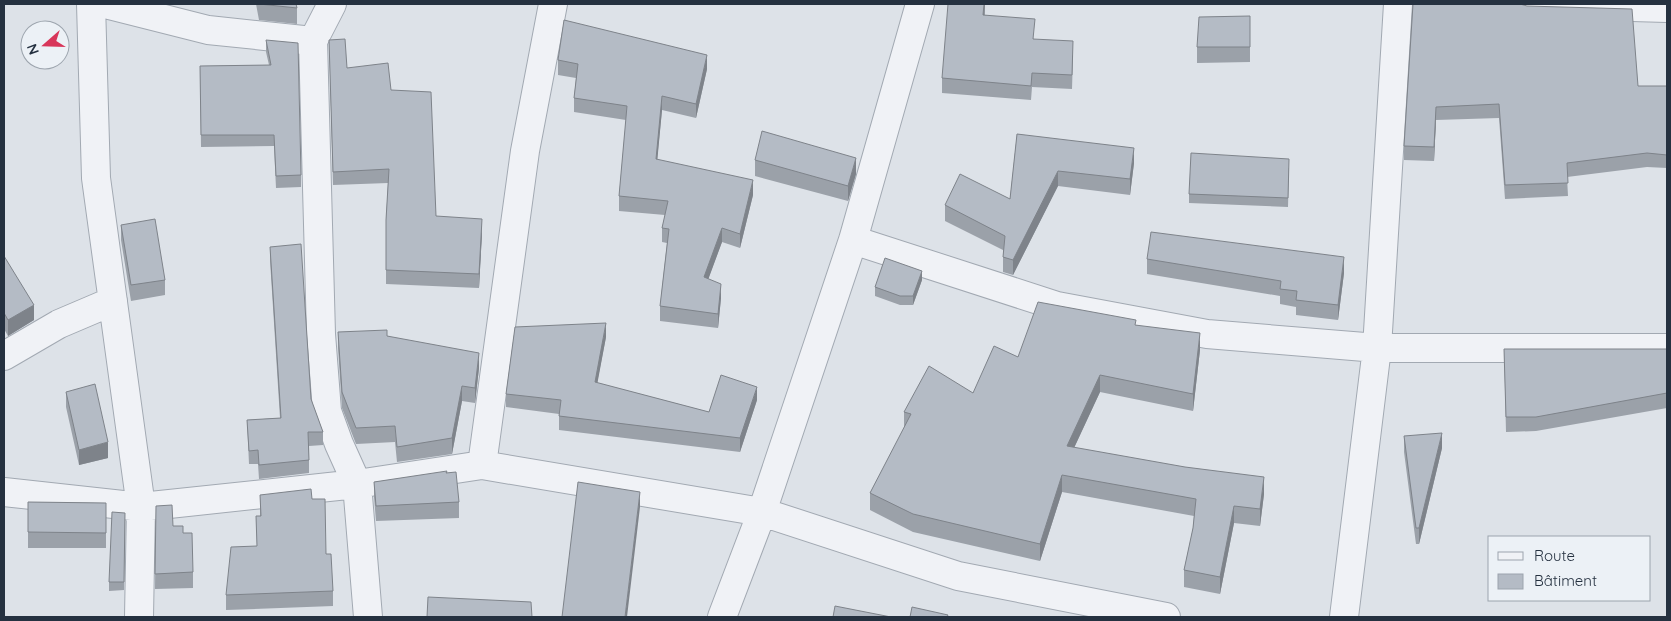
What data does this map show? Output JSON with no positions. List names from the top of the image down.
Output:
{
  "legend": ["Route", "Bâtiment"],
  "north": "left"
}
